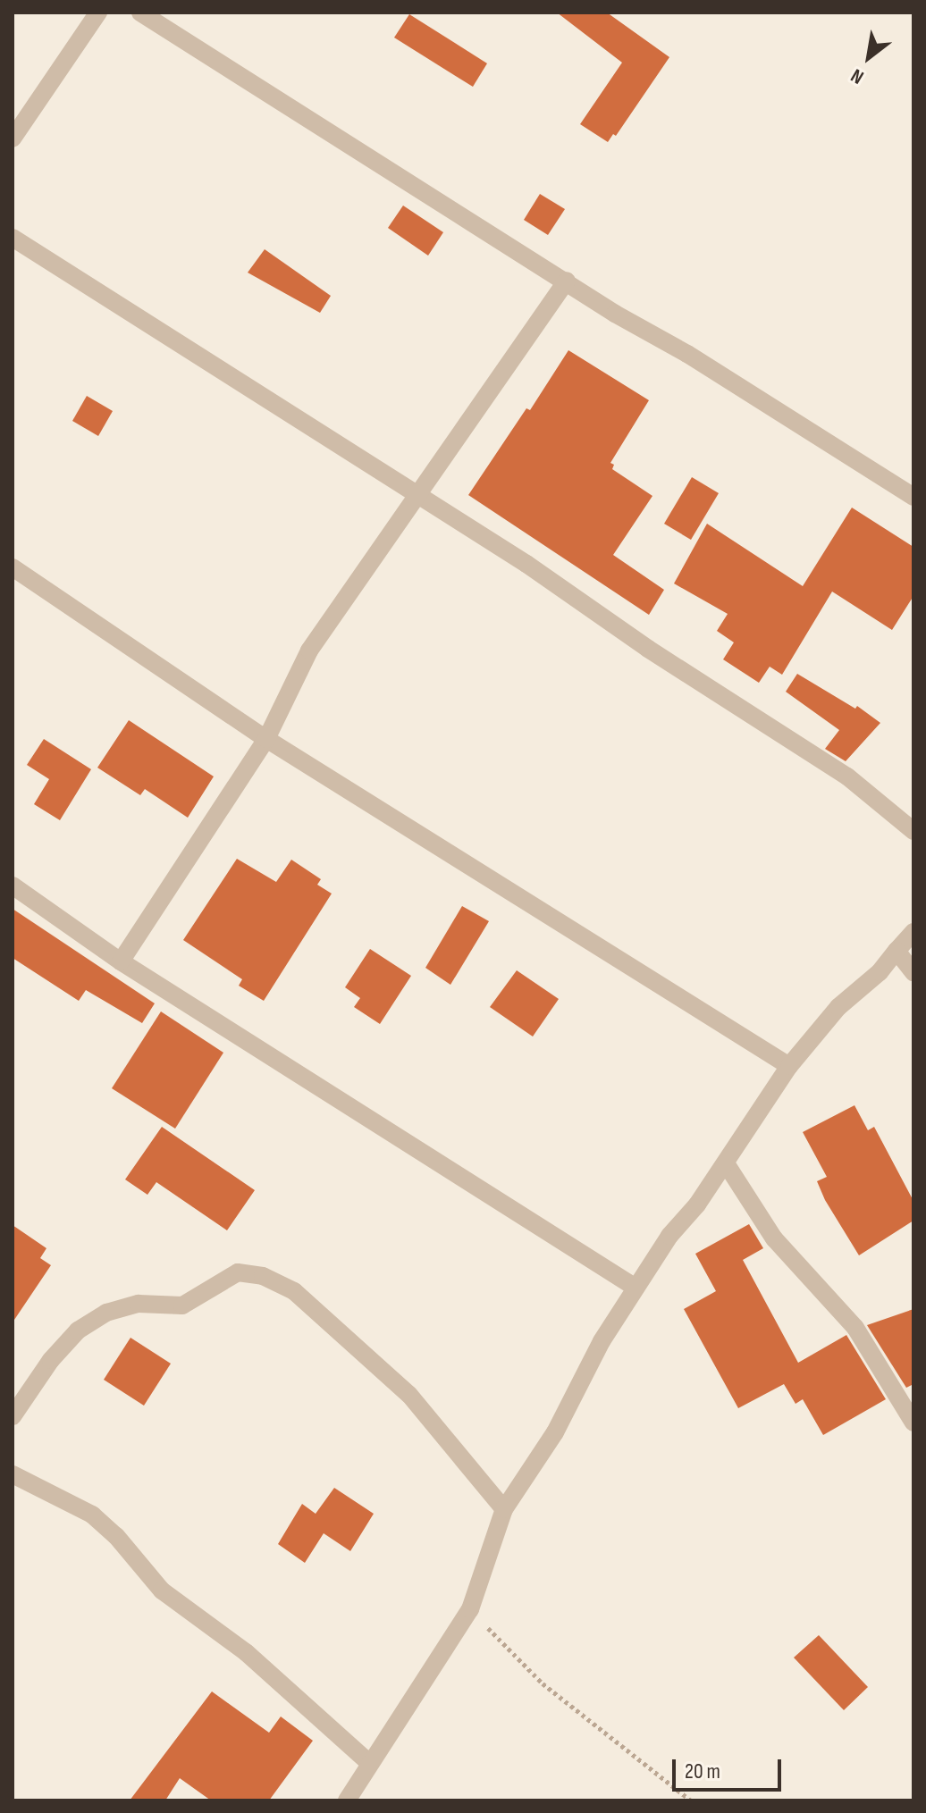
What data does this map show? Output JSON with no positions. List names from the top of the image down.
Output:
{
  "scale_bar": "20 m",
  "north": "bottom left"
}
